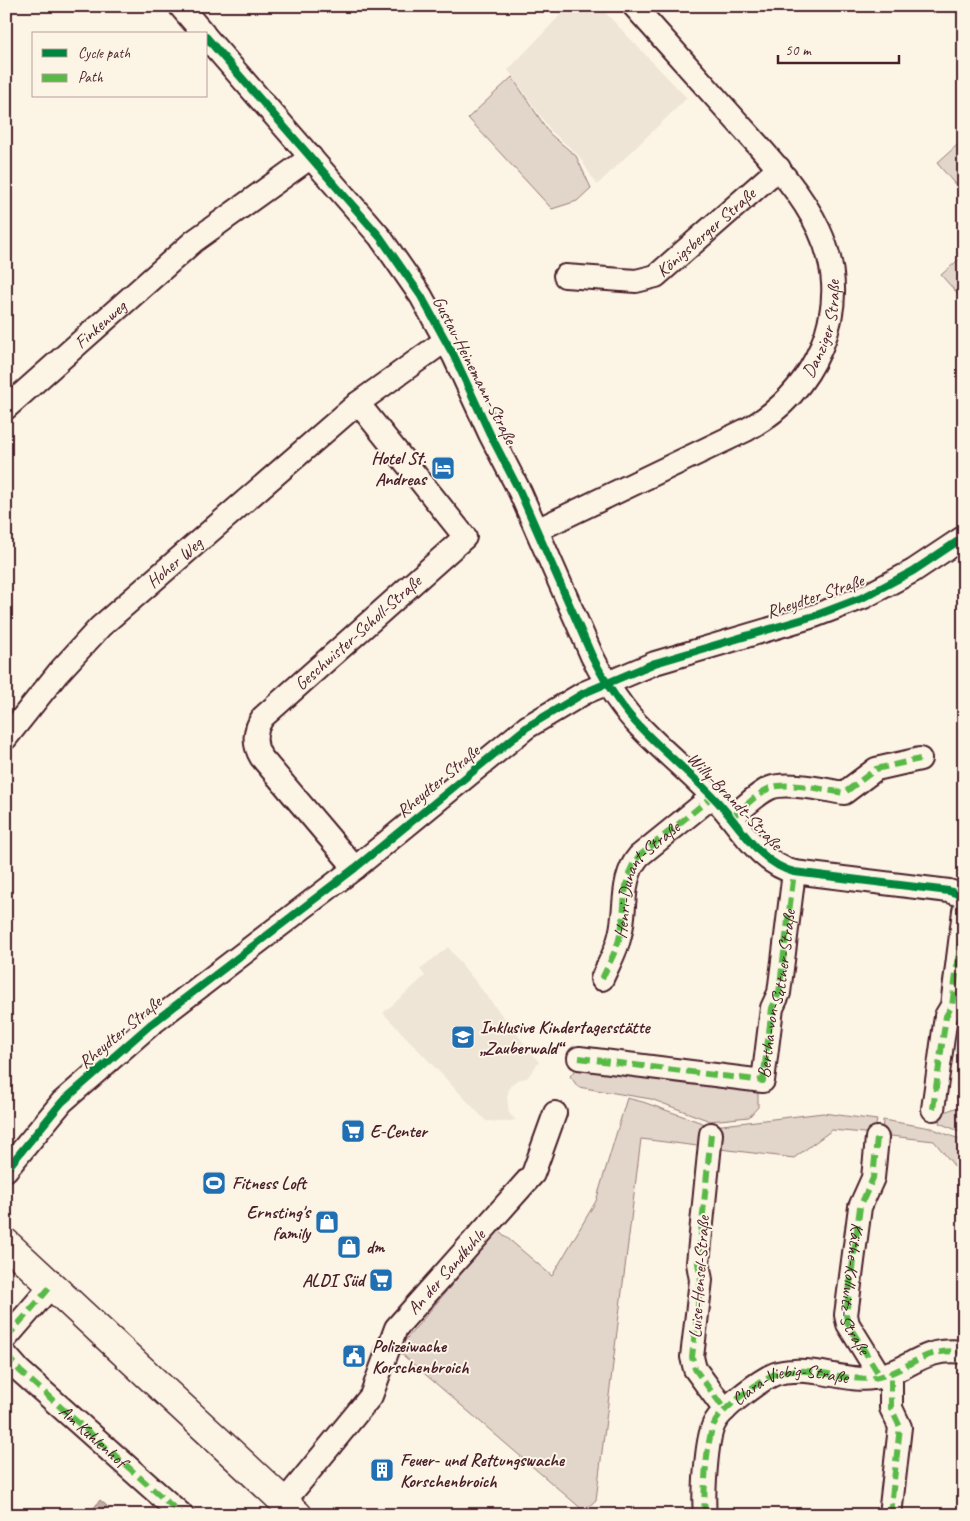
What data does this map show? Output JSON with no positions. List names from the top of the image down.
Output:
{
  "streets": {
    "main road": ["An der Sandkuhle"],
    "street": [
      "Königsberger Straße",
      "Finkenweg",
      "Danziger Straße",
      "Gustav-Heinemann-Straße",
      "Hoher Weg",
      "Rheydter Straße",
      "Geschwister-Scholl-Straße",
      "Willy-Brandt-Straße",
      "Henri-Dunant-Straße",
      "Bertha-von-Suttner-Straße",
      "Luise-Hensel-Straße",
      "Käthe-Kollwitz-Straße",
      "Clara-Viebig-Straße",
      "Am Kuhlenhof"
    ]
  },
  "crossings": [
    ["Königsberger Straße", "Danziger Straße"],
    ["Finkenweg", "Gustav-Heinemann-Straße"],
    ["Danziger Straße", "Gustav-Heinemann-Straße"],
    ["Gustav-Heinemann-Straße", "Hoher Weg"],
    ["Gustav-Heinemann-Straße", "Rheydter Straße"],
    ["Gustav-Heinemann-Straße", "Geschwister-Scholl-Straße"],
    ["Gustav-Heinemann-Straße", "Willy-Brandt-Straße"],
    ["Hoher Weg", "Geschwister-Scholl-Straße"],
    ["Rheydter Straße", "Geschwister-Scholl-Straße"],
    ["Rheydter Straße", "Willy-Brandt-Straße"],
    ["Willy-Brandt-Straße", "Henri-Dunant-Straße"],
    ["Willy-Brandt-Straße", "Bertha-von-Suttner-Straße"],
    ["Luise-Hensel-Straße", "Clara-Viebig-Straße"],
    ["Käthe-Kollwitz-Straße", "Clara-Viebig-Straße"]
  ],
  "places": {
    "hotel": ["Hotel St. Andreas"],
    "school or university": ["Inklusive Kindertagesstätte „Zauberwald“"],
    "supermarket": ["E-Center", "ALDI Süd"],
    "sports": ["Fitness Loft"],
    "shop": ["Ernsting's family", "dm"],
    "public building": ["Polizeiwache Korschenbroich"],
    "building": ["Feuer- und Rettungswache Korschenbroich"]
  },
  "legend": ["Cycle path", "Path"],
  "scale_bar": "50 m"
}
